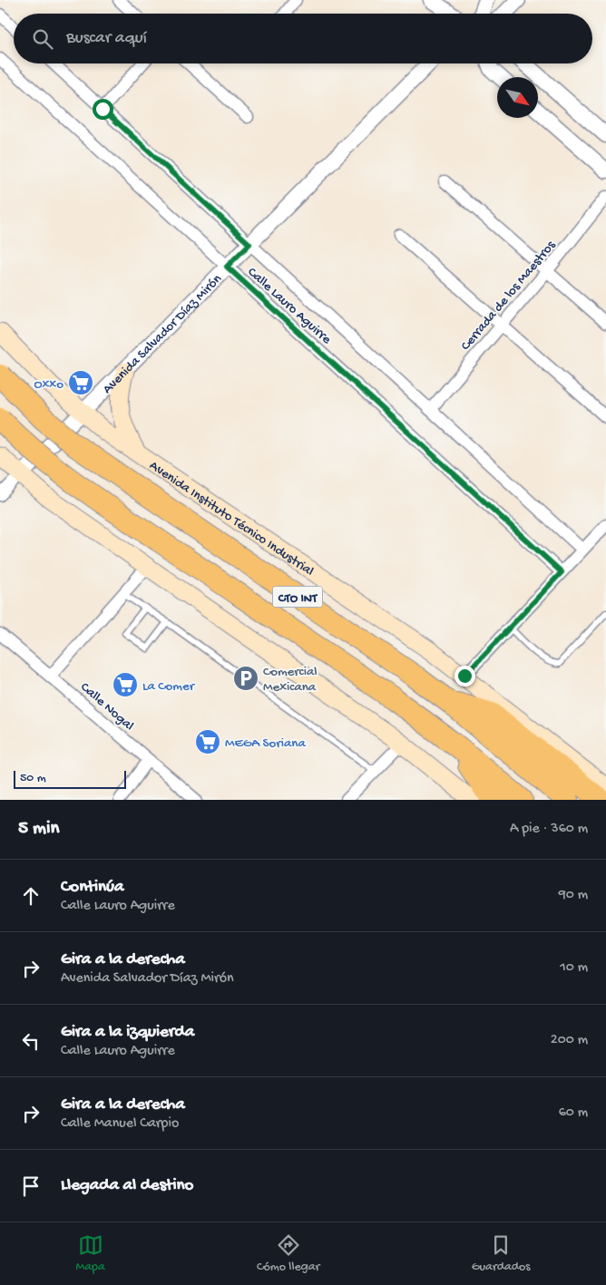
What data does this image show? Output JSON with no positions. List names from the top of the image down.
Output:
{
  "streets": {
    "highway": ["CTO INT"],
    "main road": ["Avenida Instituto Técnico Industrial"],
    "street": [
      "Cerrada de los Maestros",
      "Calle Lauro Aguirre",
      "Avenida Salvador Díaz Mirón",
      "Calle Nogal"
    ]
  },
  "crossings": [
    ["Cerrada de los Maestros", "Calle Lauro Aguirre"],
    ["Calle Lauro Aguirre", "Avenida Salvador Díaz Mirón"],
    ["Avenida Salvador Díaz Mirón", "Avenida Instituto Técnico Industrial"]
  ],
  "places": {
    "supermarket": ["Oxxo", "La Comer", "MEGA Soriana"],
    "parking": ["Comercial Mexicana"]
  },
  "scale_bar": "50 m",
  "north": "bottom right",
  "page": {
    "search": "Buscar aquí",
    "scale": "50 m",
    "heading": ["5 min", "A pie · 360 m"],
    "list": [
      ["Continúa", "Calle Lauro Aguirre", "90 m"],
      ["Gira a la derecha", "Avenida Salvador Díaz Mirón", "10 m"],
      ["Gira a la izquierda", "Calle Lauro Aguirre", "200 m"],
      ["Gira a la derecha", "Calle Manuel Carpio", "60 m"],
      "Llegada al destino"
    ],
    "nav": ["Mapa", "Cómo llegar", "Guardados"]
  }
}
